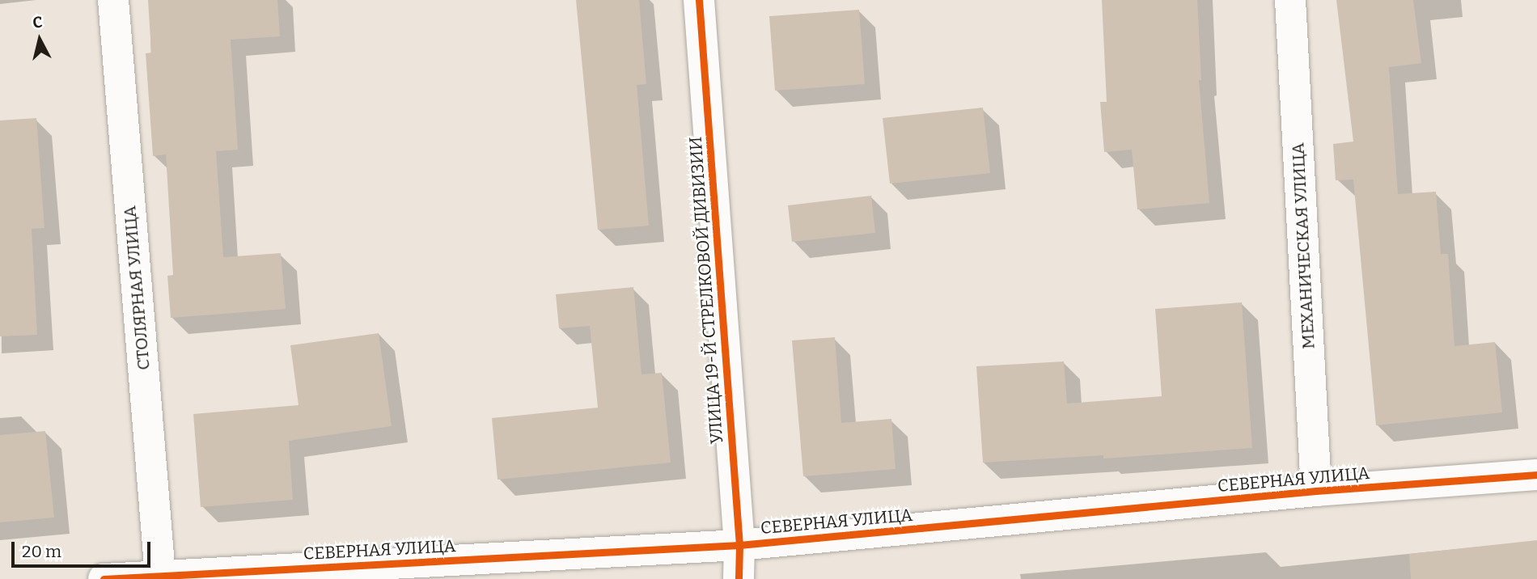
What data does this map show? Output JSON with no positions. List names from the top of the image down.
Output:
{
  "streets": {
    "street": [
      "МЕХАНИЧЕСКАЯ УЛИЦА",
      "СТОЛЯРНАЯ УЛИЦА",
      "УЛИЦА 19-Й СТРЕЛКОВОЙ ДИВИЗИИ",
      "СЕВЕРНАЯ УЛИЦА"
    ]
  },
  "crossings": [
    ["МЕХАНИЧЕСКАЯ УЛИЦА", "СЕВЕРНАЯ УЛИЦА"],
    ["СТОЛЯРНАЯ УЛИЦА", "СЕВЕРНАЯ УЛИЦА"],
    ["УЛИЦА 19-Й СТРЕЛКОВОЙ ДИВИЗИИ", "СЕВЕРНАЯ УЛИЦА"]
  ],
  "scale_bar": "20 m",
  "north": "top"
}
